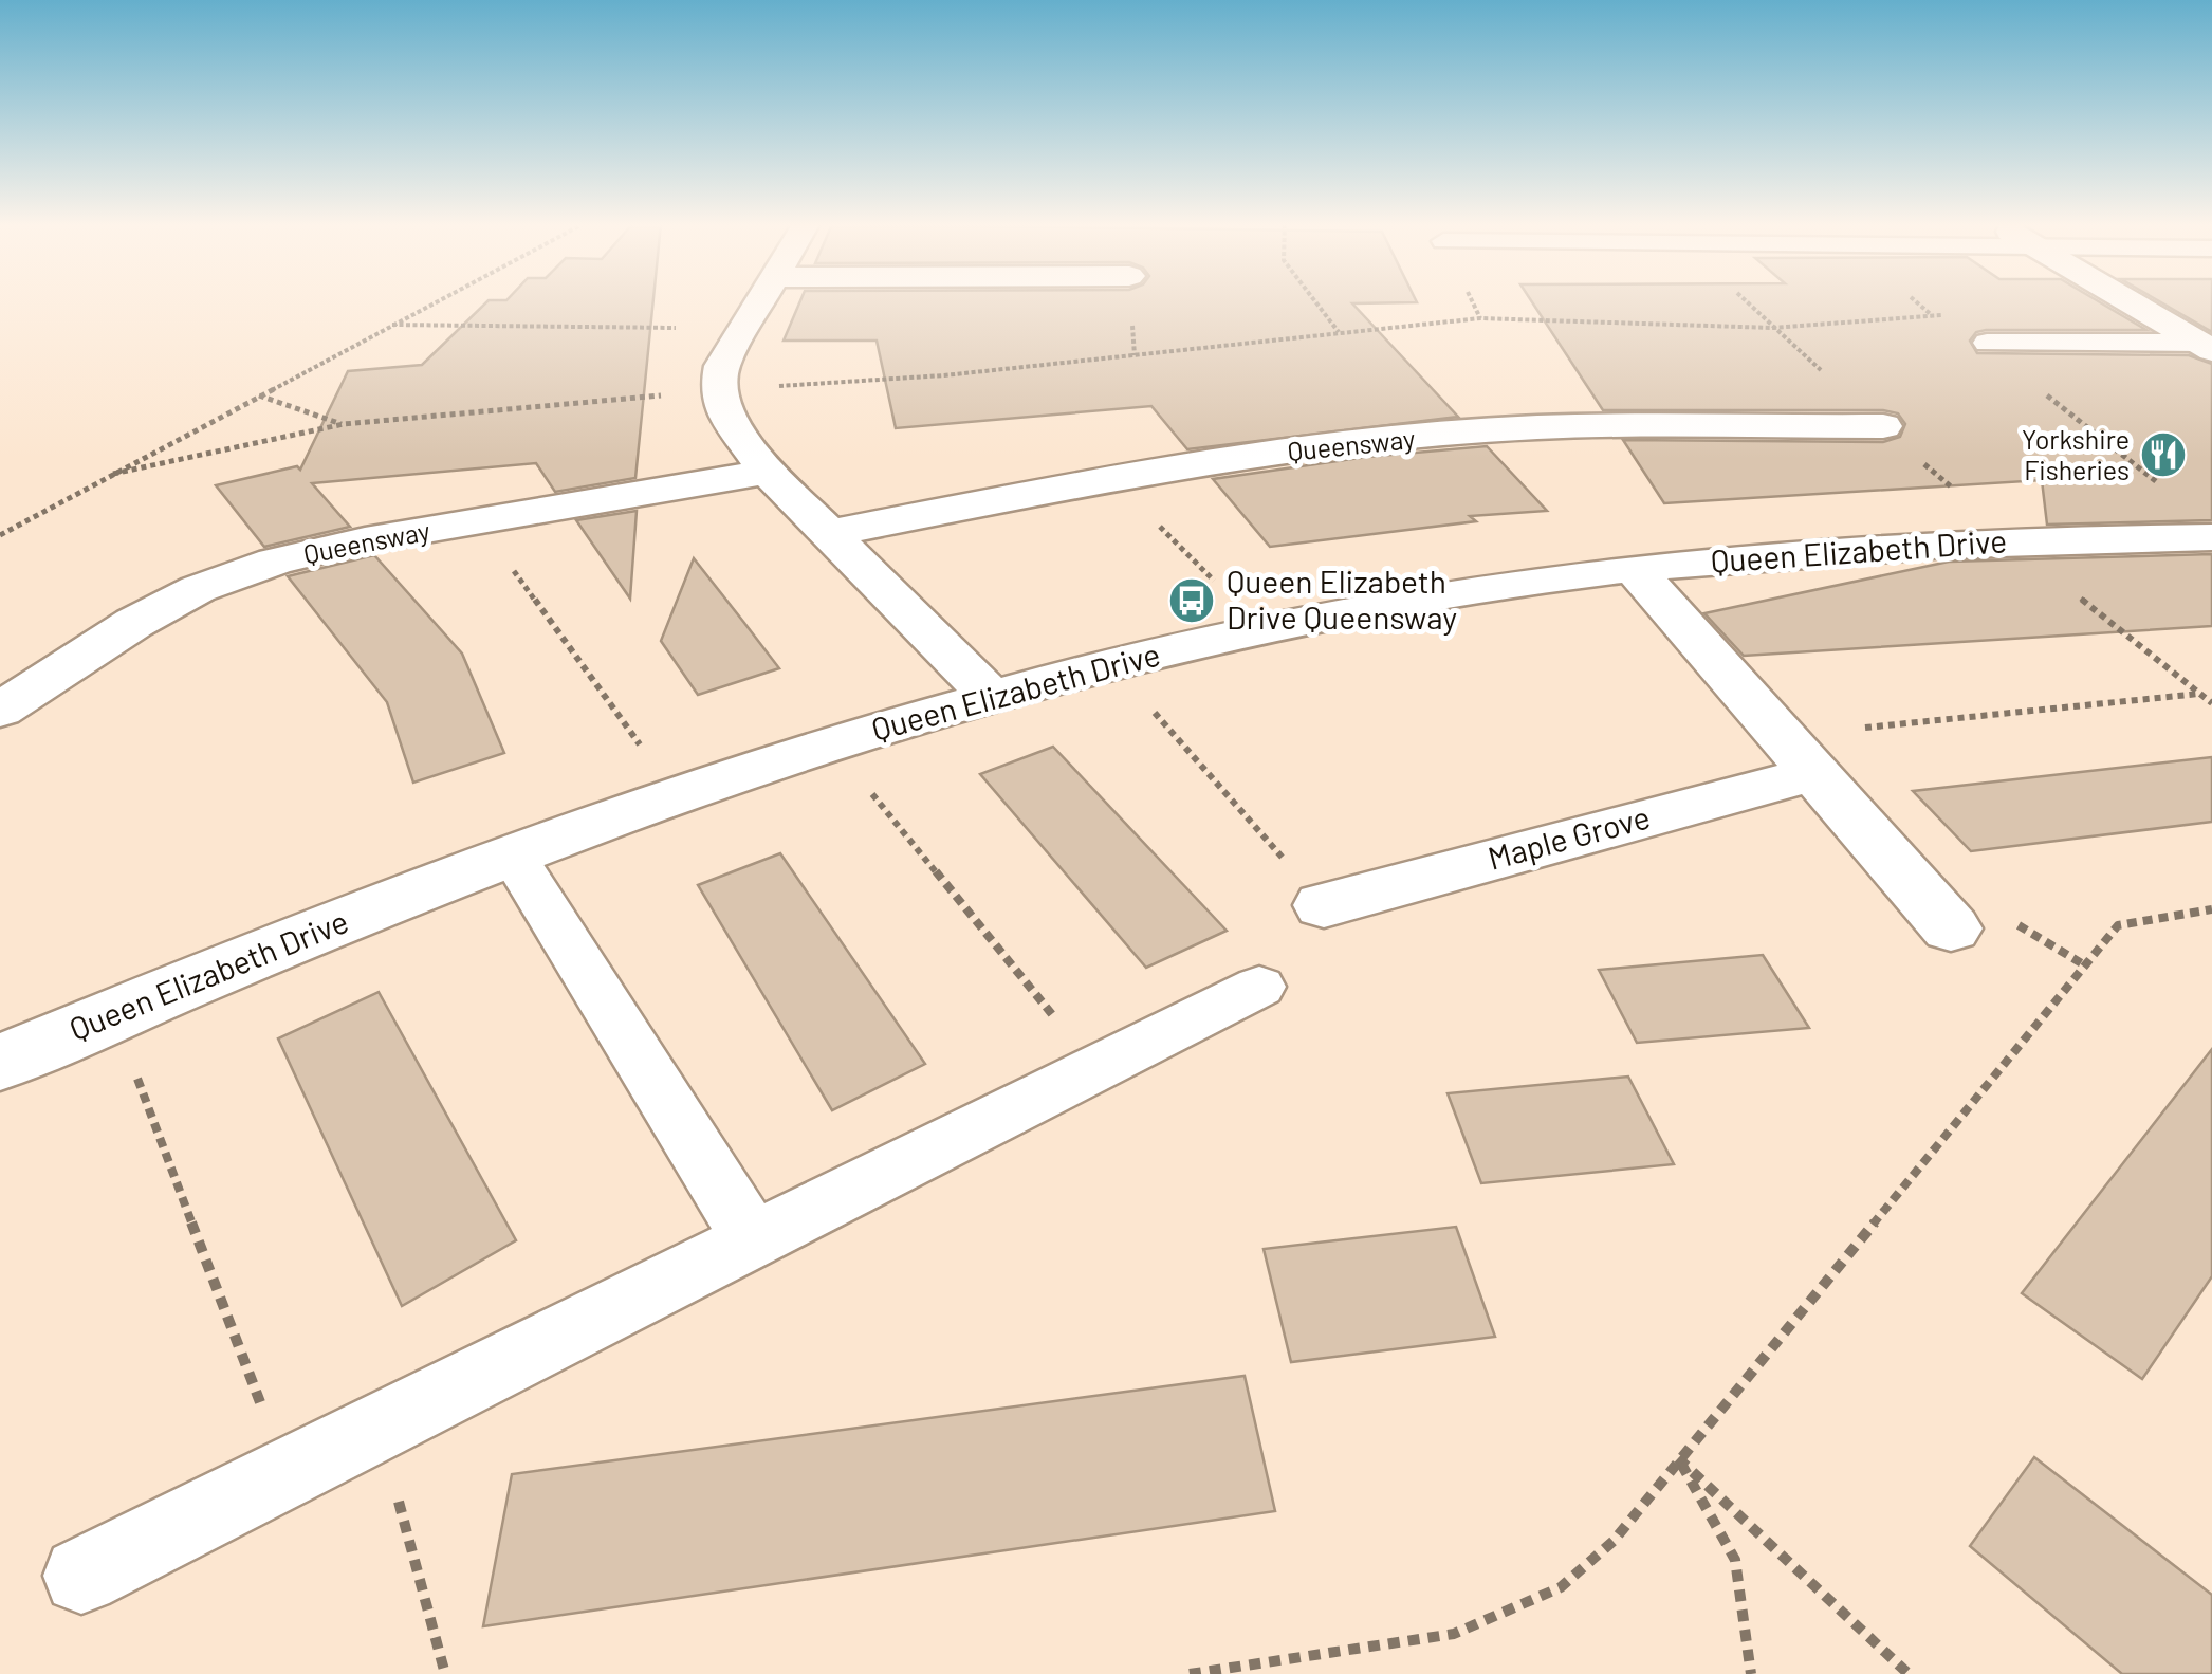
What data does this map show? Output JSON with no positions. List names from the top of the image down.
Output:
{
  "streets": {
    "street": ["Queensway", "Queen Elizabeth Drive", "Maple Grove"]
  },
  "places": {
    "restaurant": ["Yorkshire Fisheries"],
    "bus stop": ["Queen Elizabeth Drive Queensway"]
  }
}
